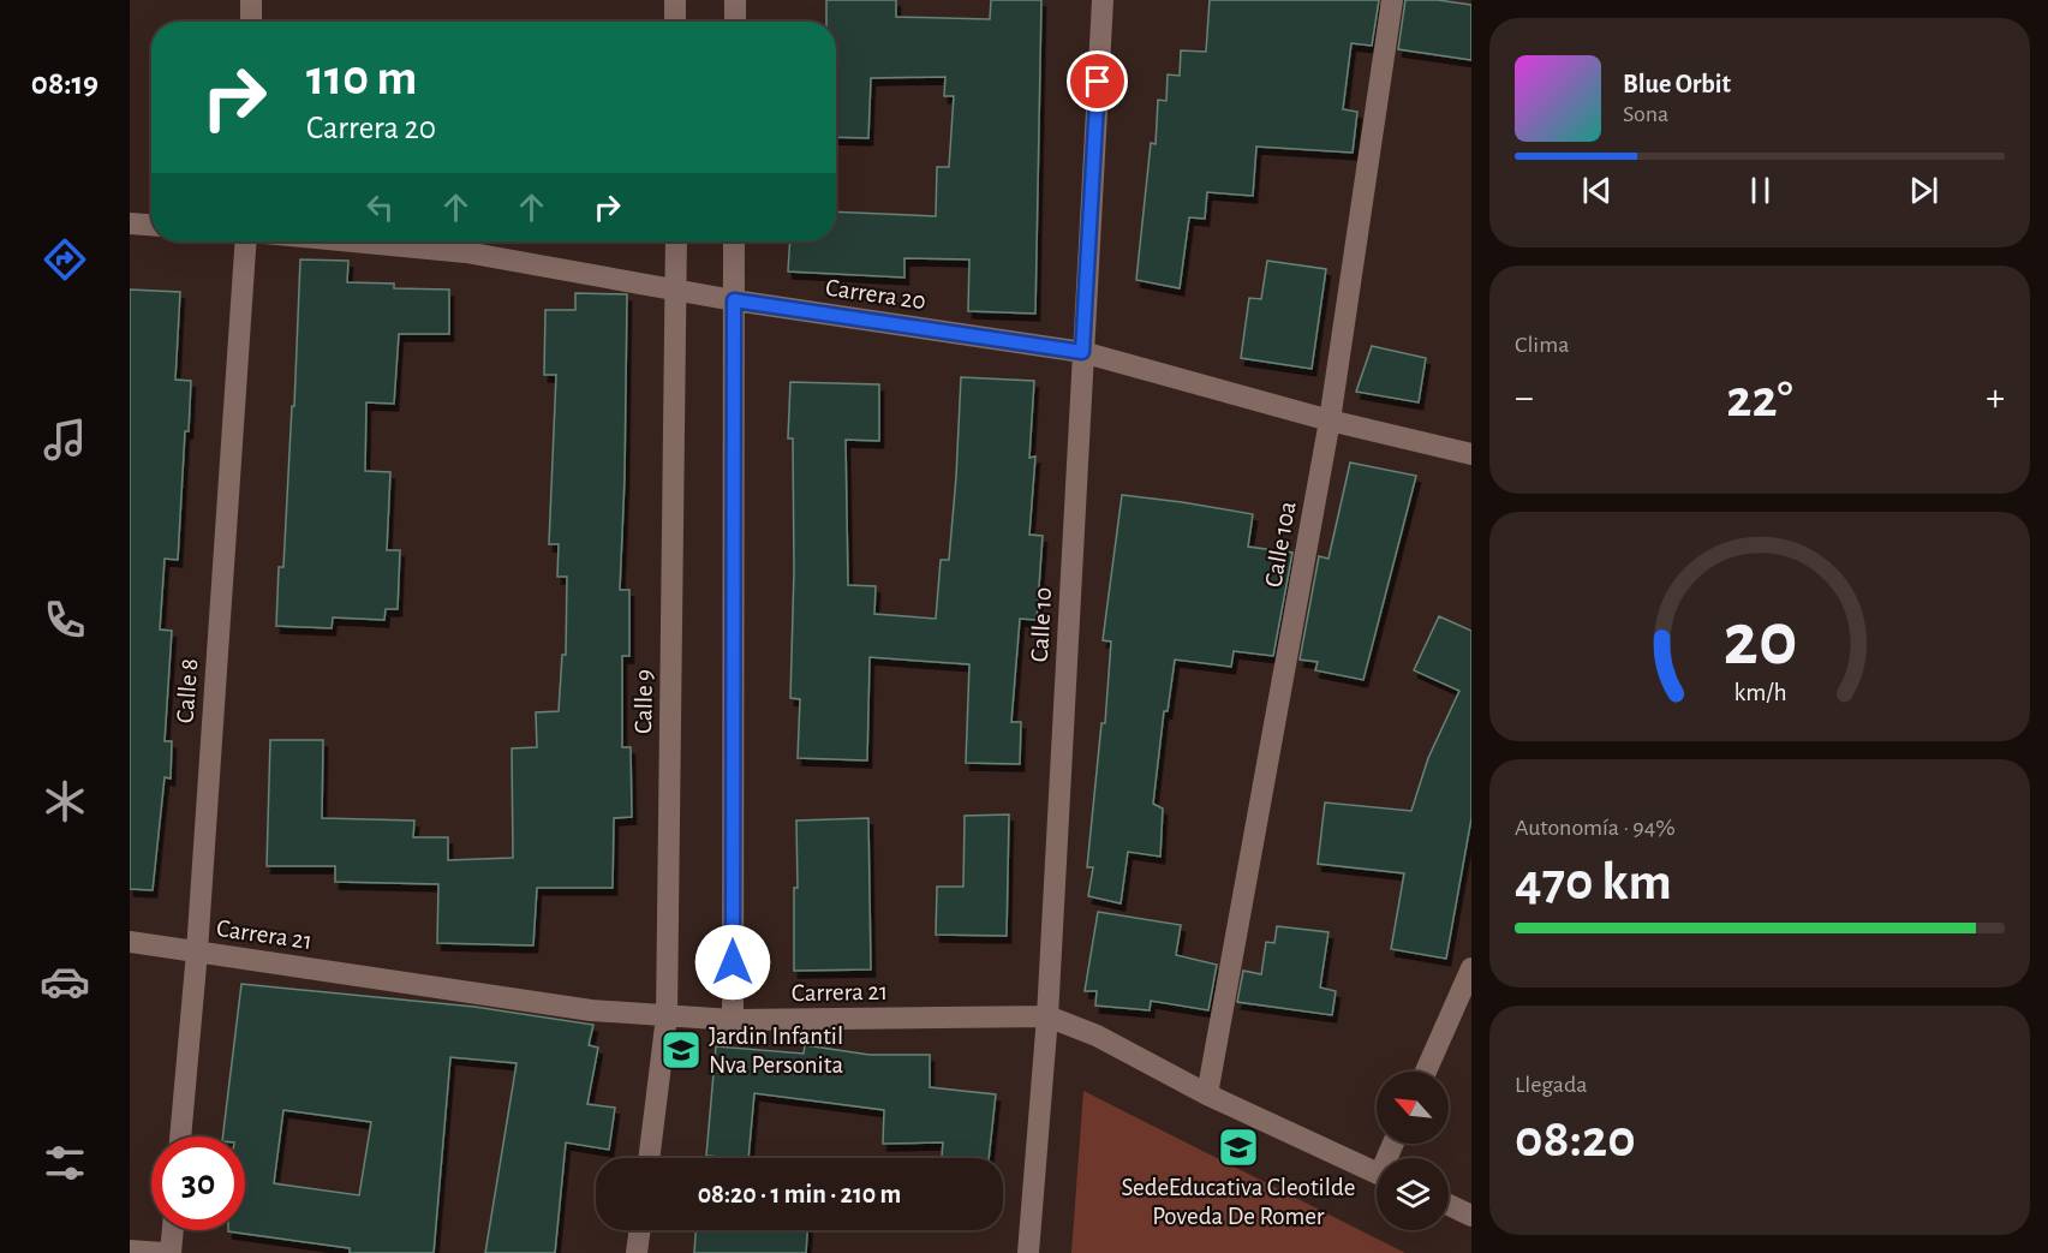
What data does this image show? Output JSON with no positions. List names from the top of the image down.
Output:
{
  "streets": {
    "street": [
      "Carrera 20",
      "Calle 10a",
      "Calle 10",
      "Calle 8",
      "Calle 9",
      "Carrera 21"
    ]
  },
  "crossings": [
    ["Carrera 20", "Calle 10a"],
    ["Carrera 20", "Calle 10"],
    ["Carrera 20", "Calle 9"],
    ["Calle 10a", "Carrera 21"],
    ["Calle 10", "Carrera 21"],
    ["Calle 8", "Carrera 21"],
    ["Calle 9", "Carrera 21"]
  ],
  "places": {
    "school or university": ["Jardin Infantil Nva Personita", "SedeEducativa Cleotilde Poveda De Romer"]
  },
  "north": "top left",
  "page": {
    "tabs": "08:19",
    "turn": ["110 m", "Carrera 20"],
    "song": ["Blue Orbit", "Sona"],
    "tile": [
      "Clima",
      ["Autonomía · 94%", "470 km"],
      ["Llegada", "08:20"]
    ],
    "heat": ["−", "22°", "+"],
    "limit": "30",
    "trip": "08:20 · 1 min · 210 m",
    "gauge": ["20", "km/h"]
  }
}
